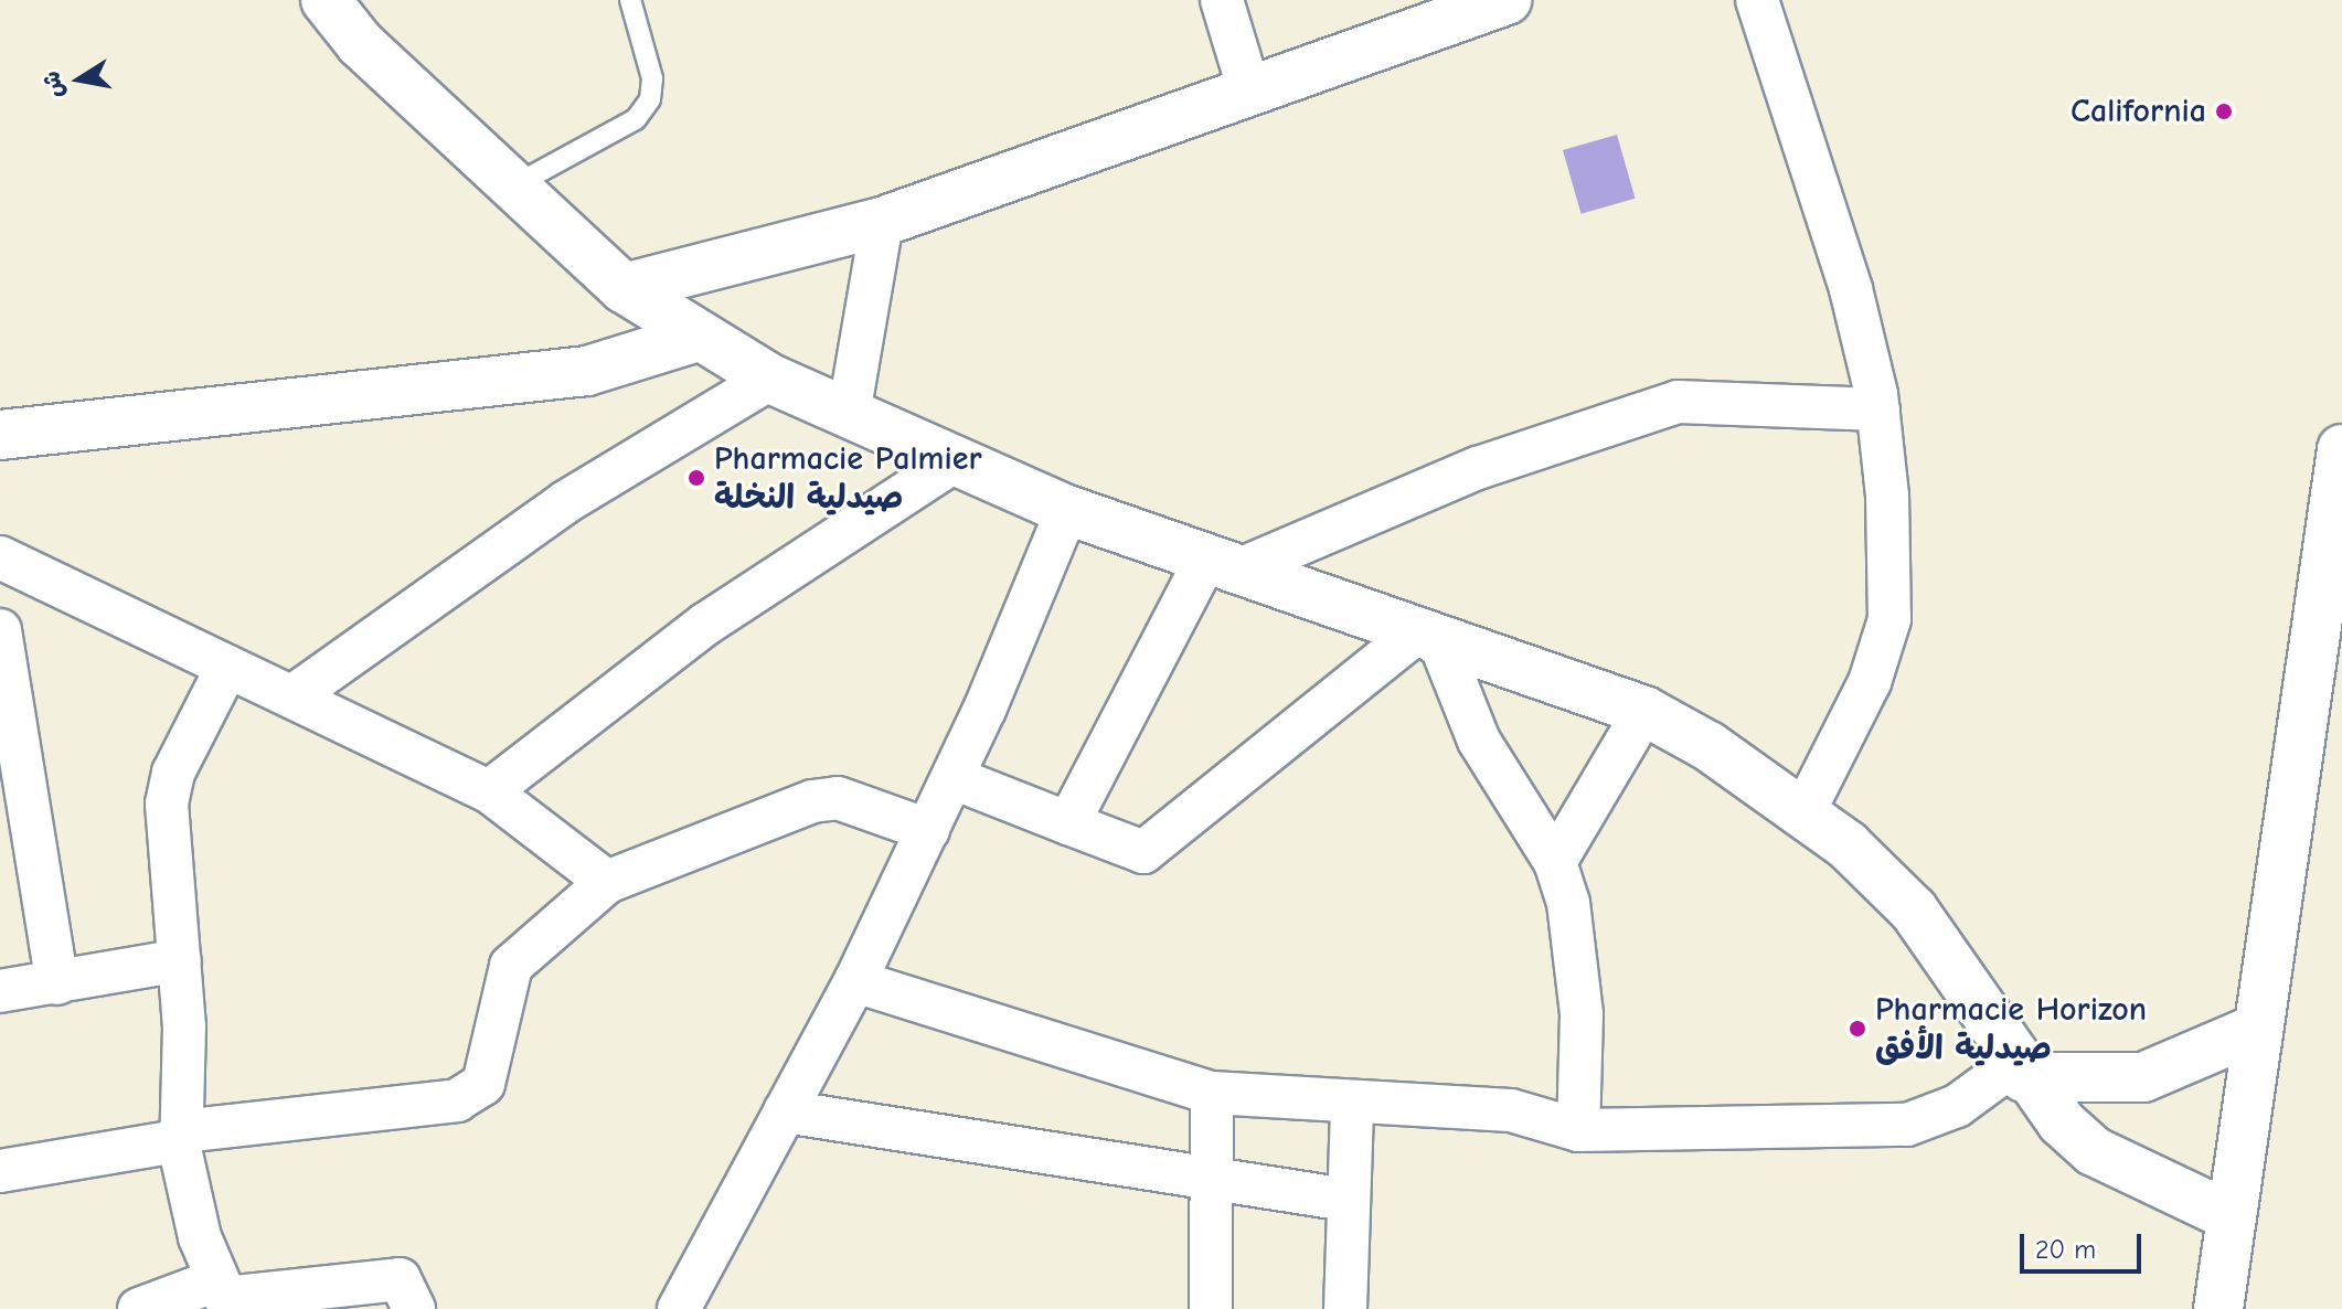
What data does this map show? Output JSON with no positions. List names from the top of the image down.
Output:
{
  "places": ["California", "Pharmacie Palmier صيدلية النخلة", "Pharmacie Horizon صيدلية الأفق"],
  "scale_bar": "20 m",
  "north": "left"
}
